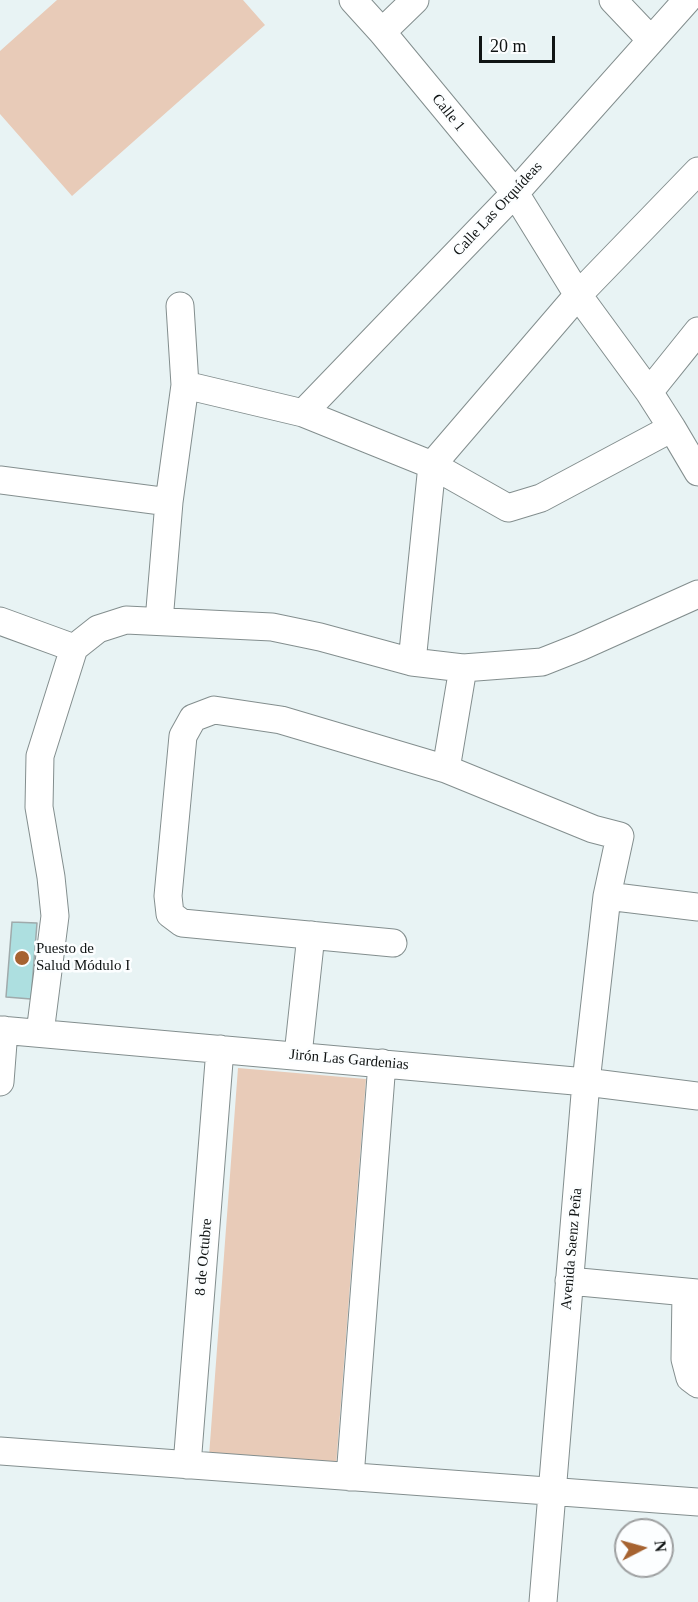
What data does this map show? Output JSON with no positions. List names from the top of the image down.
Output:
{
  "streets": {
    "street": [
      "Calle 1",
      "Calle Las Orquídeas",
      "Jirón Las Gardenias",
      "Avenida Saenz Peña",
      "8 de Octubre"
    ]
  },
  "crossings": [
    ["Calle 1", "Calle Las Orquídeas"],
    ["Jirón Las Gardenias", "Avenida Saenz Peña"],
    ["Jirón Las Gardenias", "8 de Octubre"]
  ],
  "places": ["Puesto de Salud Módulo I"],
  "scale_bar": "20 m",
  "north": "right"
}
